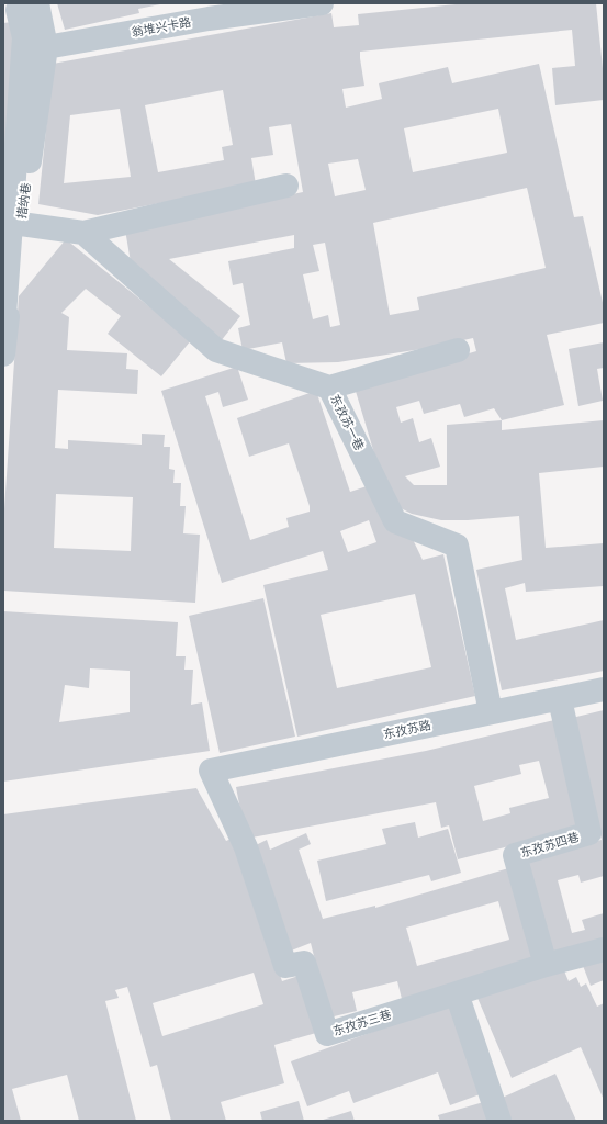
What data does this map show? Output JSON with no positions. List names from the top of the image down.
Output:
{
  "streets": {
    "street": [
      "翁堆兴卡路",
      "措纳巷",
      "东孜苏一巷",
      "东孜苏路",
      "东孜苏四巷",
      "东孜苏三巷"
    ]
  },
  "crossings": [
    ["翁堆兴卡路", "措纳巷"],
    ["东孜苏一巷", "东孜苏路"],
    ["东孜苏路", "东孜苏四巷"],
    ["东孜苏路", "东孜苏三巷"]
  ]
}
